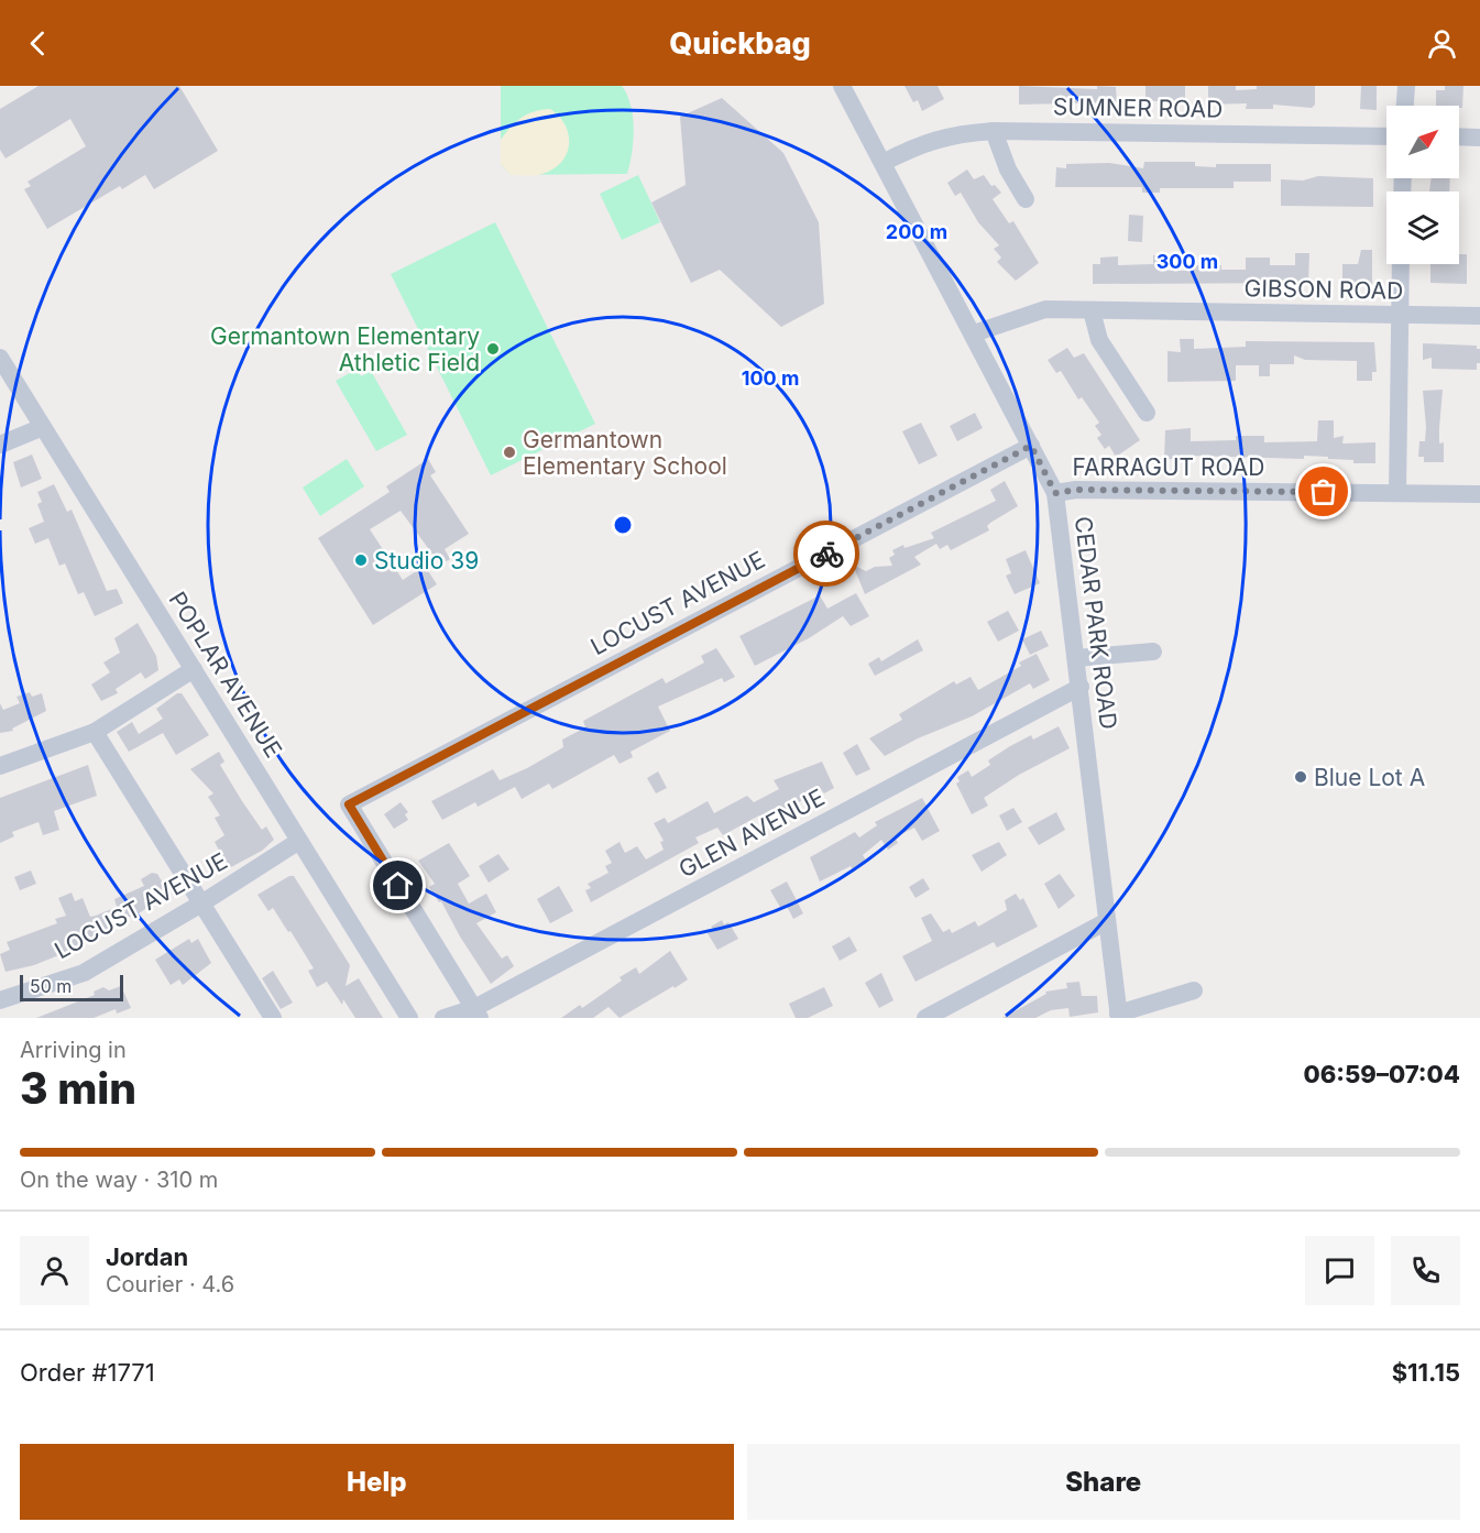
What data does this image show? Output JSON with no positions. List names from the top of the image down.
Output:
{
  "streets": {
    "street": [
      "SUMNER ROAD",
      "GIBSON ROAD",
      "FARRAGUT ROAD",
      "LOCUST AVENUE",
      "CEDAR PARK ROAD",
      "POPLAR AVENUE",
      "GLEN AVENUE"
    ]
  },
  "crossings": [
    ["SUMNER ROAD", "CEDAR PARK ROAD"],
    ["GIBSON ROAD", "CEDAR PARK ROAD"],
    ["FARRAGUT ROAD", "CEDAR PARK ROAD"],
    ["LOCUST AVENUE", "CEDAR PARK ROAD"],
    ["LOCUST AVENUE", "POPLAR AVENUE"],
    ["LOCUST AVENUE", "GLEN AVENUE"],
    ["CEDAR PARK ROAD", "GLEN AVENUE"]
  ],
  "places": [
    "Germantown Elementary Athletic Field",
    "Germantown Elementary School",
    "Studio 39",
    "Blue Lot A"
  ],
  "scale_bar": "50 m",
  "north": "top right",
  "page": {
    "header": "Quickbag",
    "scale": "50 m",
    "heading": ["3 min", "Arriving in", "06:59–07:04"],
    "panel": [
      "Jordan",
      "Courier · 4.6",
      "Order #1771",
      "$11.15"
    ],
    "bar": "On the way · 310 m",
    "buttons": ["Help", "Share"]
  },
  "rings": ["200 m", "300 m", "100 m"]
}
